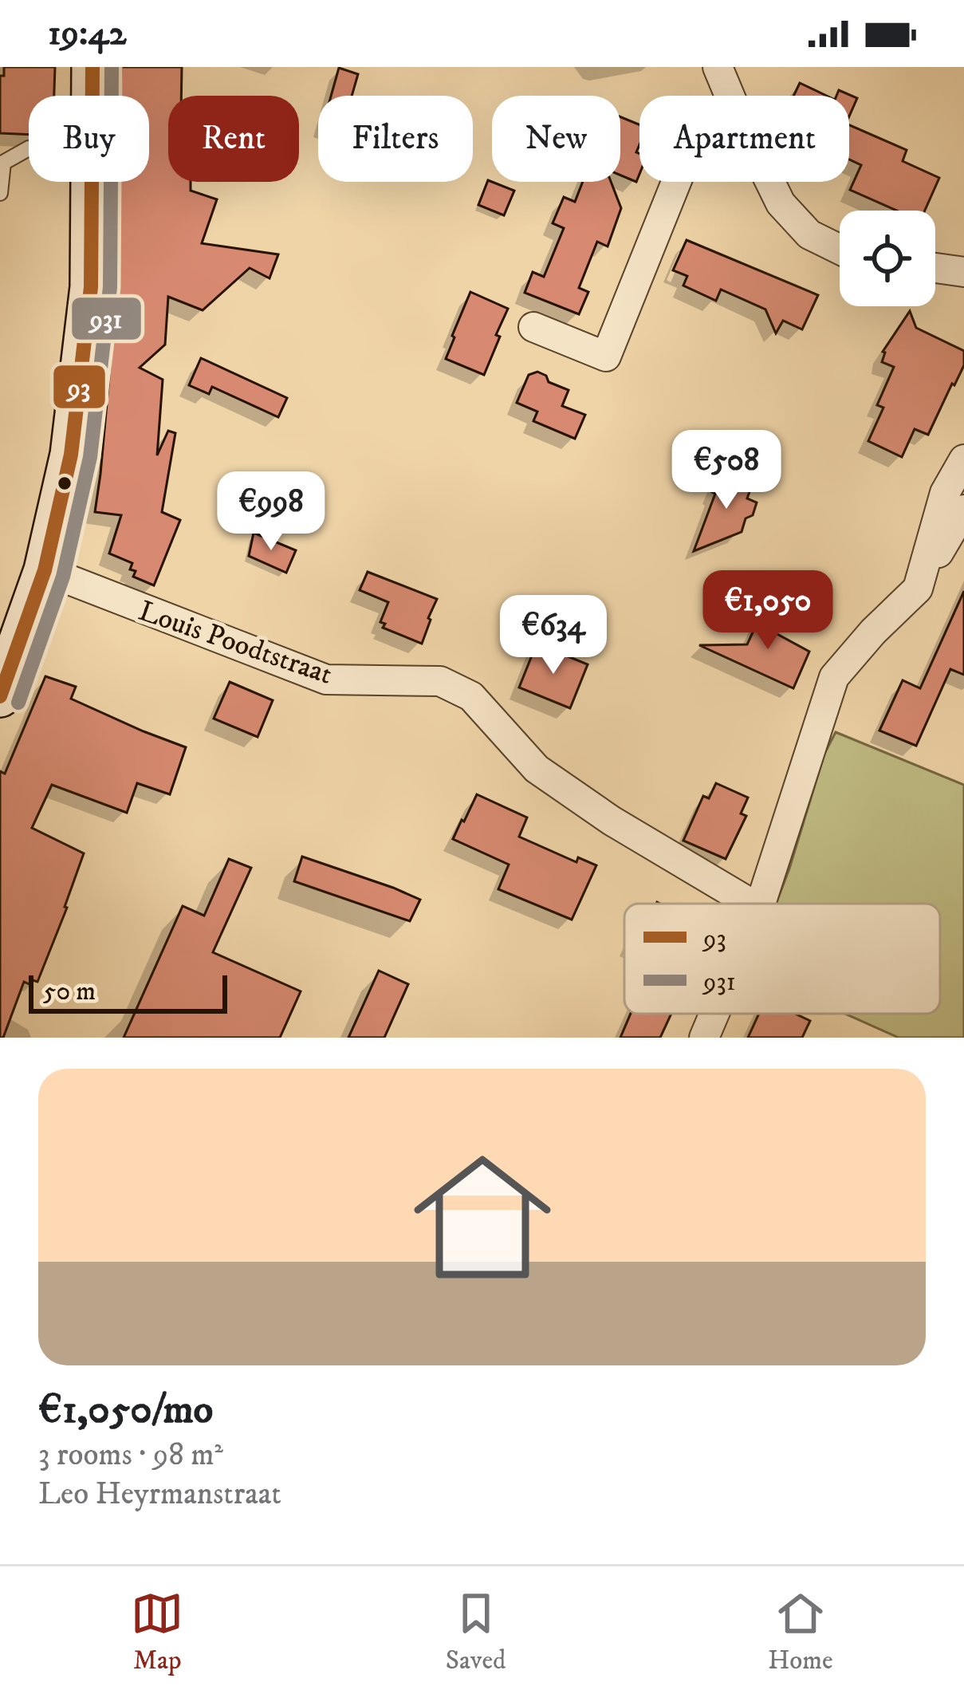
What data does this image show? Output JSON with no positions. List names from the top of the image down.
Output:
{
  "streets": {
    "street": ["Louis Poodtstraat"]
  },
  "lines": ["transit line 93", "transit line 931"],
  "legend": ["93", "931"],
  "scale_bar": "50 m",
  "page": {
    "status": "19:42",
    "chip": [
      "Buy",
      "Rent",
      "Filters",
      "New",
      "Apartment"
    ],
    "price": [
      "€508",
      "€998",
      "€1,050",
      "€634"
    ],
    "scale": "50 m",
    "list": [
      {
        "name": "€1,050/mo",
        "note": "3 rooms · 98 m² · Leo Heyrmanstraat"
      }
    ],
    "tabs": ["Map", "Saved", "Home"]
  }
}
